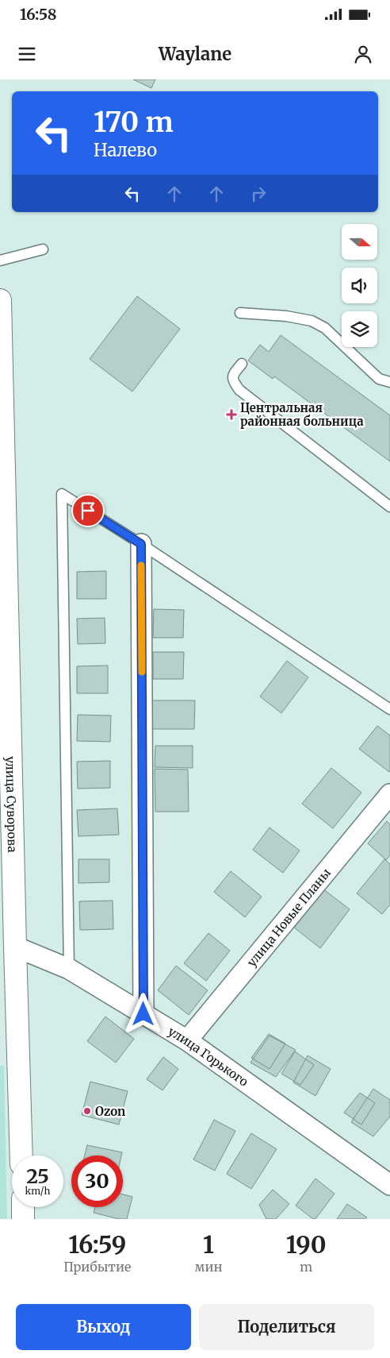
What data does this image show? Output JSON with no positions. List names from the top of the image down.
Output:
{
  "streets": {
    "main road": ["улица Суворова"],
    "street": ["улица Новые Планы", "улица Горького"]
  },
  "crossings": [
    ["улица Суворова", "улица Горького"],
    ["улица Новые Планы", "улица Горького"]
  ],
  "places": {
    "health": ["Центральная районная больница"],
    "other": ["Ozon"]
  },
  "north": "right",
  "page": {
    "status": "16:58",
    "header": "Waylane",
    "turn": ["170 m", "Налево"],
    "speed": "25 km/h",
    "limit": "30",
    "eta": [
      "16:59",
      "Прибытие",
      "1",
      "мин",
      "190",
      "m"
    ],
    "buttons": ["Выход", "Поделиться"]
  }
}
